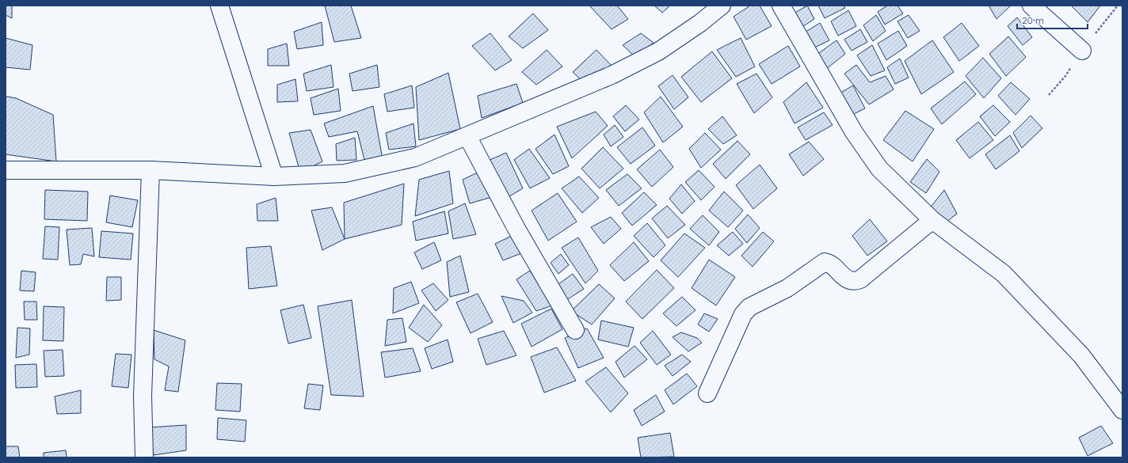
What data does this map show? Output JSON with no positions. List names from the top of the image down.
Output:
{
  "scale_bar": "20 m"
}
